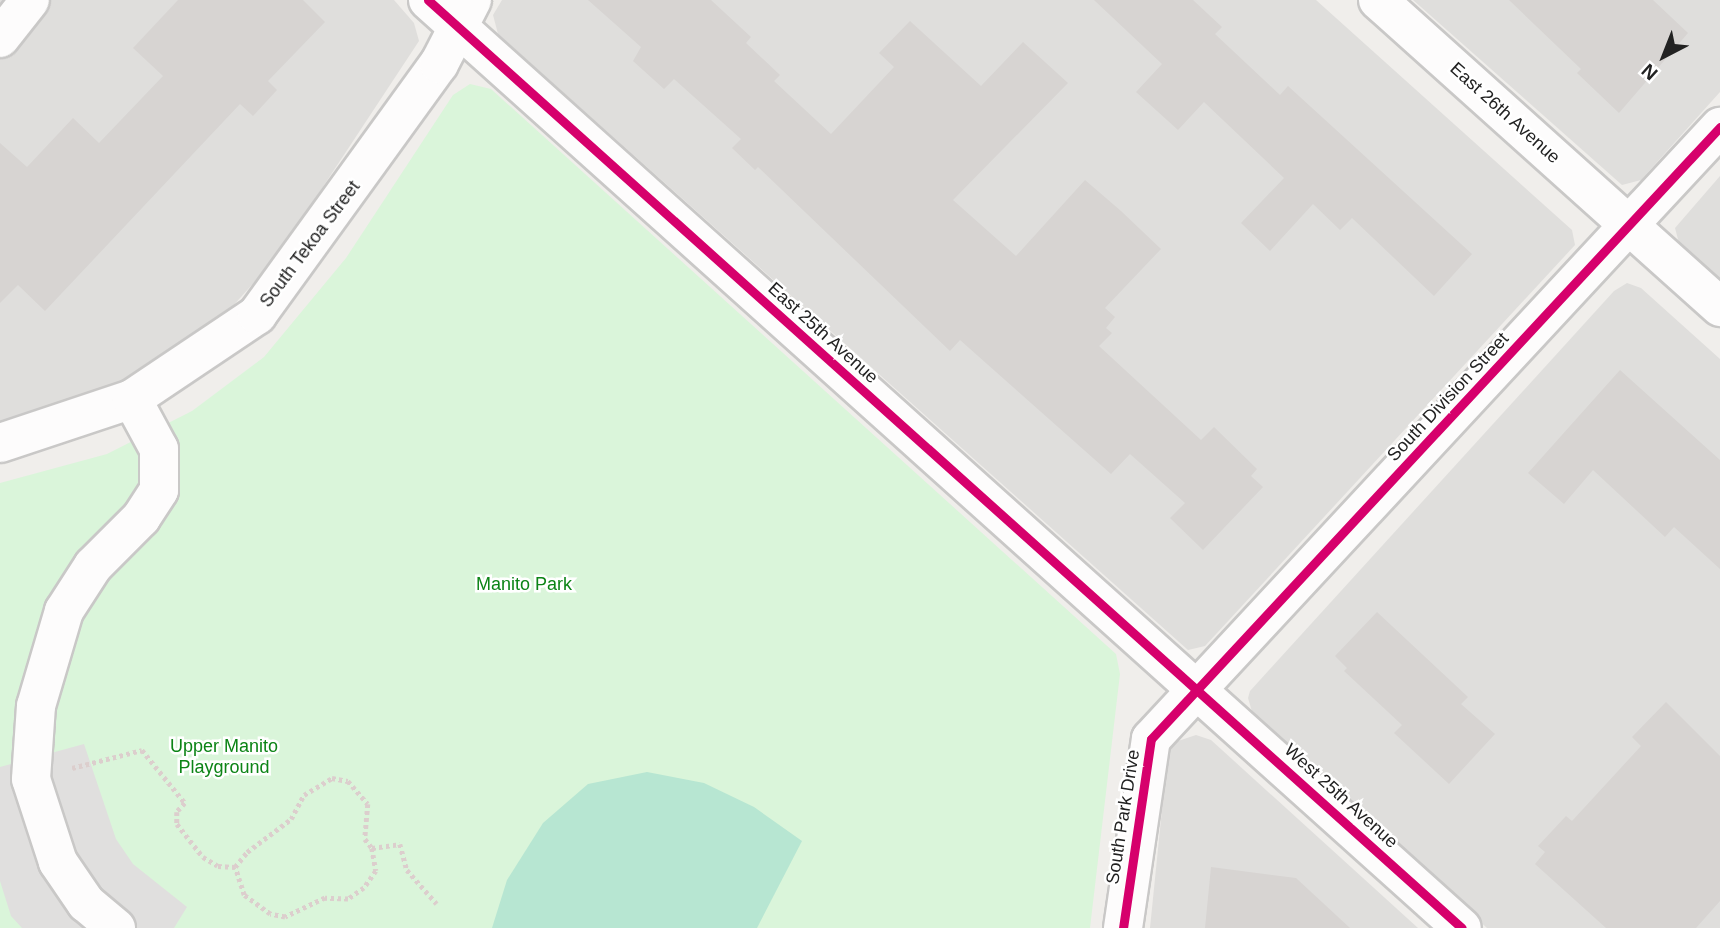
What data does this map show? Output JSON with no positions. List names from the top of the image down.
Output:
{
  "streets": {
    "street": [
      "East 26th Avenue",
      "South Tekoa Street",
      "East 25th Avenue",
      "South Division Street",
      "West 25th Avenue",
      "South Park Drive"
    ]
  },
  "crossings": [
    ["East 26th Avenue", "South Division Street"],
    ["South Tekoa Street", "East 25th Avenue"],
    ["East 25th Avenue", "South Division Street"],
    ["East 25th Avenue", "West 25th Avenue"],
    ["East 25th Avenue", "South Park Drive"],
    ["South Division Street", "West 25th Avenue"],
    ["South Division Street", "South Park Drive"],
    ["West 25th Avenue", "South Park Drive"]
  ],
  "parks": ["Manito Park", "Upper Manito Playground"],
  "north": "bottom left"
}
